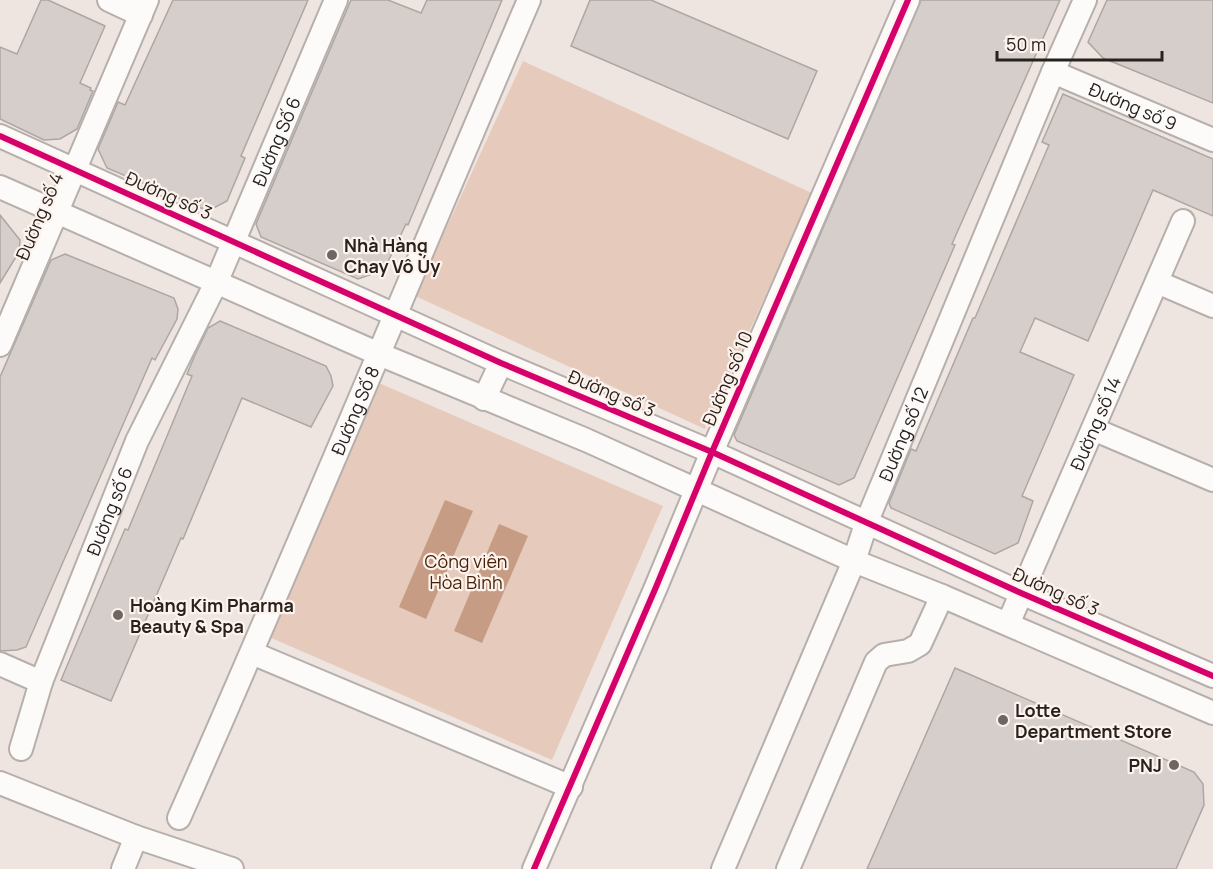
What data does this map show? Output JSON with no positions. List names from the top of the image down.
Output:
{
  "streets": {
    "street": [
      "Đường số 9",
      "Đường Số 6",
      "Đường số 3",
      "Đường số 4",
      "Đường số 10",
      "Đường Số 8",
      "Đường số 14",
      "Đường số 12",
      "Đường số 6"
    ]
  },
  "crossings": [
    ["Đường số 9", "Đường số 12"],
    ["Đường Số 6", "Đường số 3"],
    ["Đường Số 6", "Đường số 6"],
    ["Đường số 3", "Đường số 4"],
    ["Đường số 3", "Đường số 10"],
    ["Đường số 3", "Đường Số 8"],
    ["Đường số 3", "Đường số 14"],
    ["Đường số 3", "Đường số 12"]
  ],
  "parks": ["Công viên Hòa Bình"],
  "places": [
    "Nhà Hàng Chay Vô Úy",
    "Hoàng Kim Pharma Beauty & Spa",
    "Lotte Department Store",
    "PNJ"
  ],
  "scale_bar": "50 m"
}
